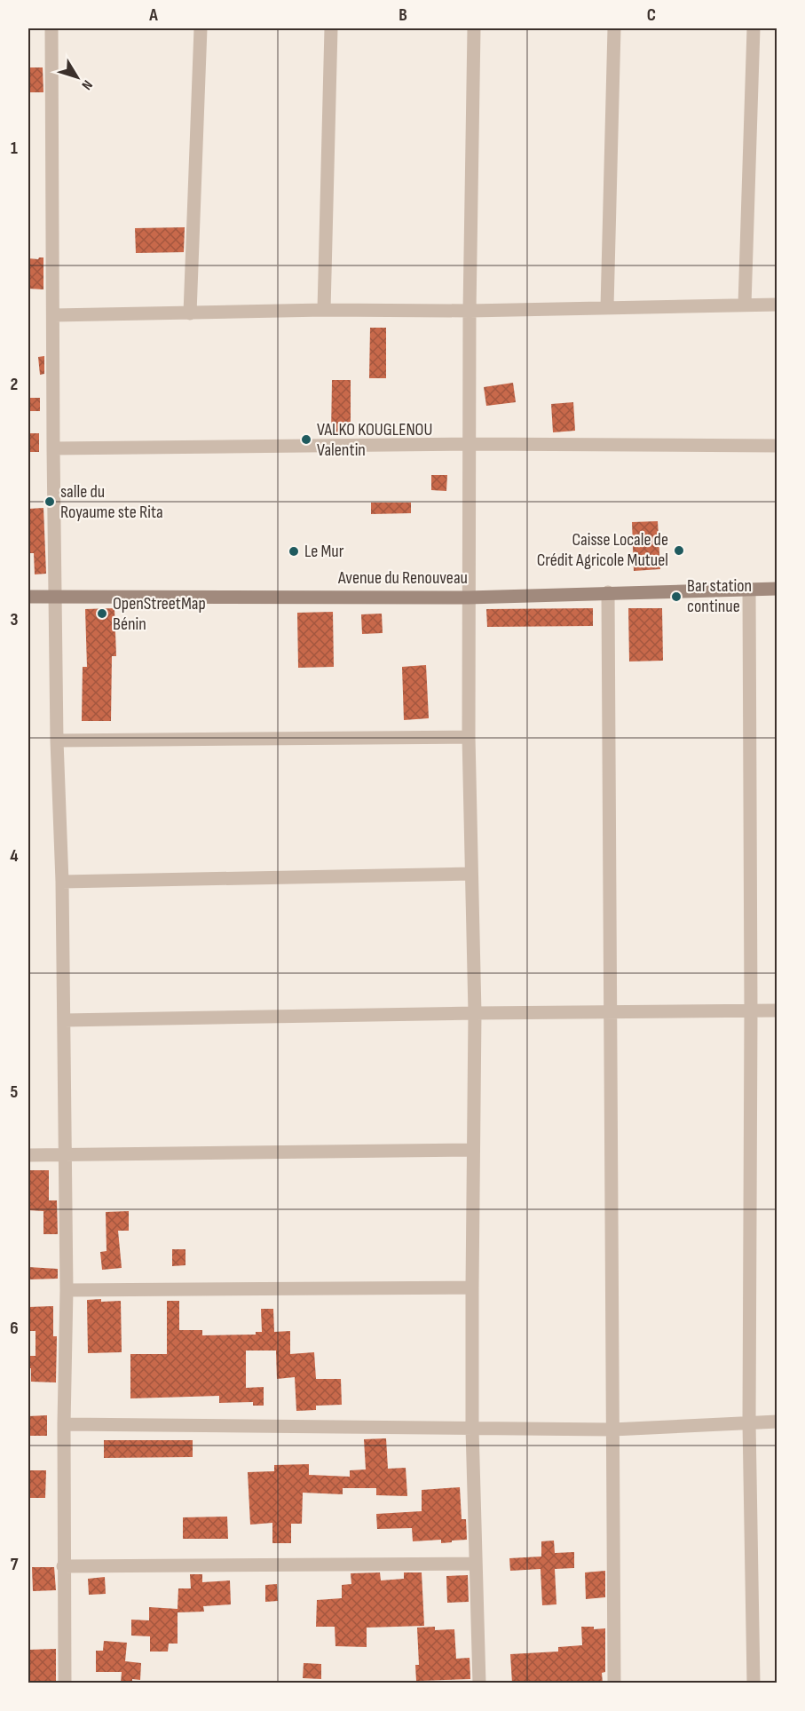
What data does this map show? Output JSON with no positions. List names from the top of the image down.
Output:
{
  "streets": {
    "main road": ["Avenue du Renouveau"]
  },
  "places": [
    "VALKO KOUGLENOU Valentin",
    "salle du Royaume ste Rita",
    "Caisse Locale de Crédit Agricole Mutuel",
    "Le Mur",
    "Bar station continue",
    "OpenStreetMap Bénin"
  ],
  "north": "bottom right",
  "grid": {
    "columns": ["A", "B", "C"],
    "rows": [
      "1",
      "2",
      "3",
      "4",
      "5",
      "6",
      "7"
    ]
  }
}
